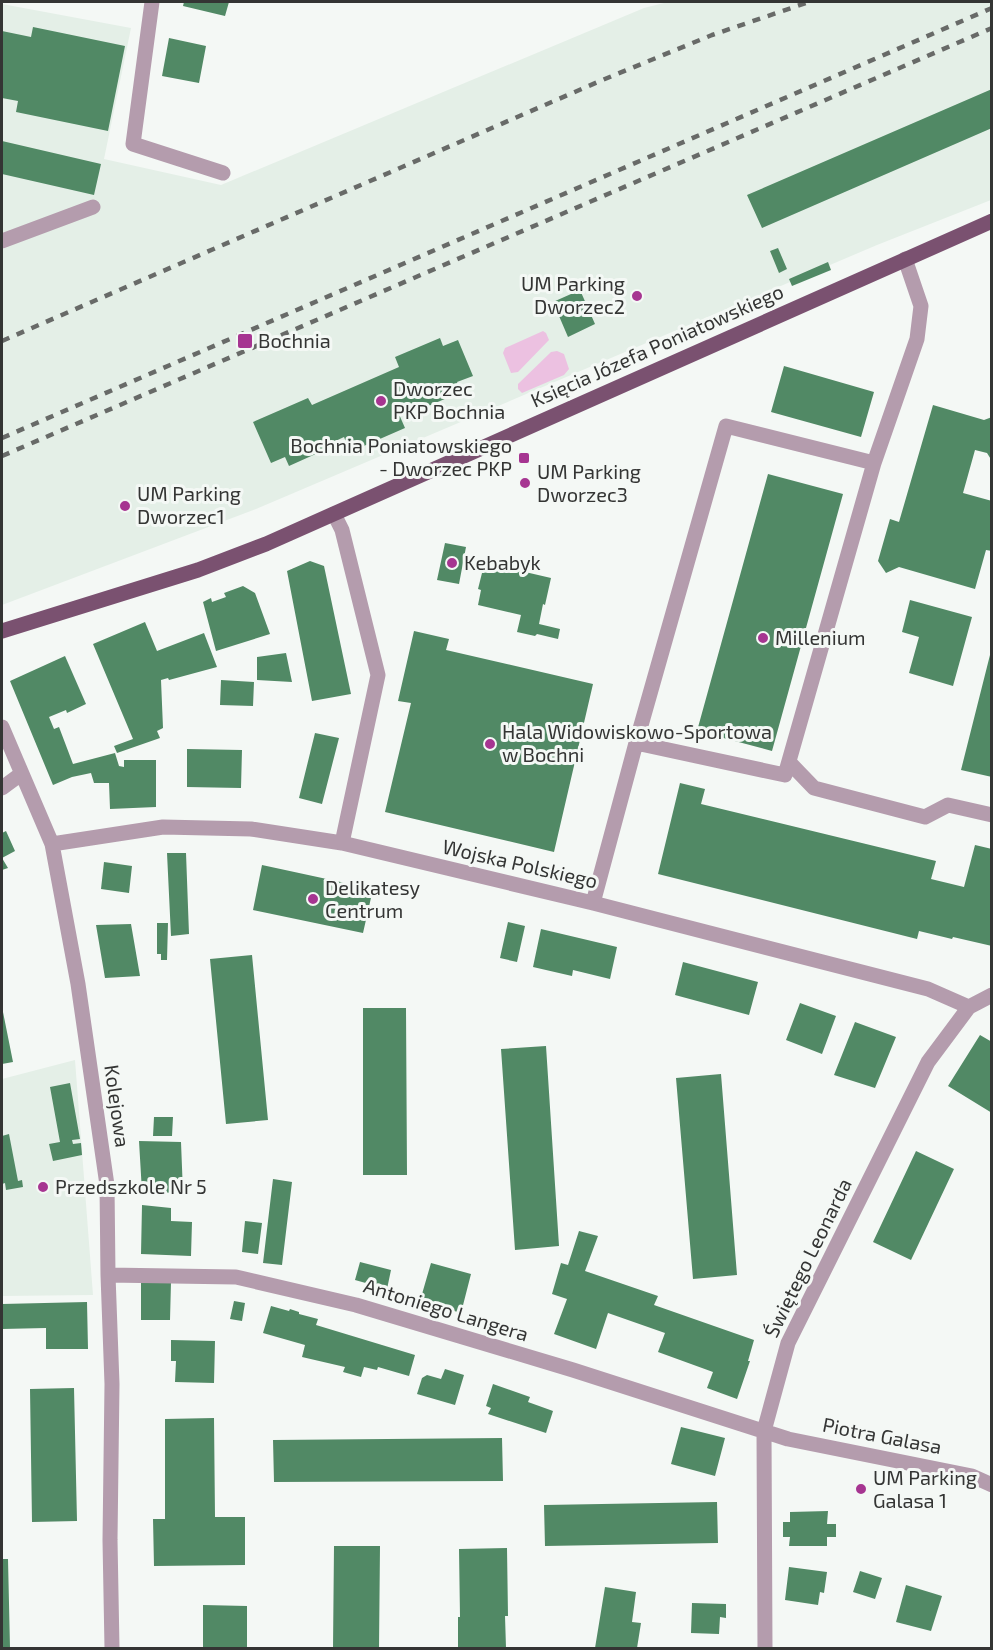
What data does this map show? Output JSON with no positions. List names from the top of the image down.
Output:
{
  "streets": {
    "main road": ["Księcia Józefa Poniatowskiego"],
    "street": [
      "Wojska Polskiego",
      "Kolejowa",
      "Świętego Leonarda",
      "Antoniego Langera",
      "Piotra Galasa"
    ]
  },
  "crossings": [
    ["Wojska Polskiego", "Kolejowa"],
    ["Wojska Polskiego", "Świętego Leonarda"],
    ["Kolejowa", "Antoniego Langera"],
    ["Świętego Leonarda", "Antoniego Langera"],
    ["Świętego Leonarda", "Piotra Galasa"],
    ["Antoniego Langera", "Piotra Galasa"]
  ],
  "places": {
    "other": [
      "UM Parking Dworzec2",
      "Dworzec PKP Bochnia",
      "UM Parking Dworzec3",
      "UM Parking Dworzec1",
      "Kebabyk",
      "Millenium",
      "Hala Widowiskowo-Sportowa w Bochni",
      "Delikatesy Centrum",
      "Przedszkole Nr 5",
      "UM Parking Galasa 1"
    ],
    "transit": ["Bochnia", "Bochnia Poniatowskiego - Dworzec PKP"]
  }
}
